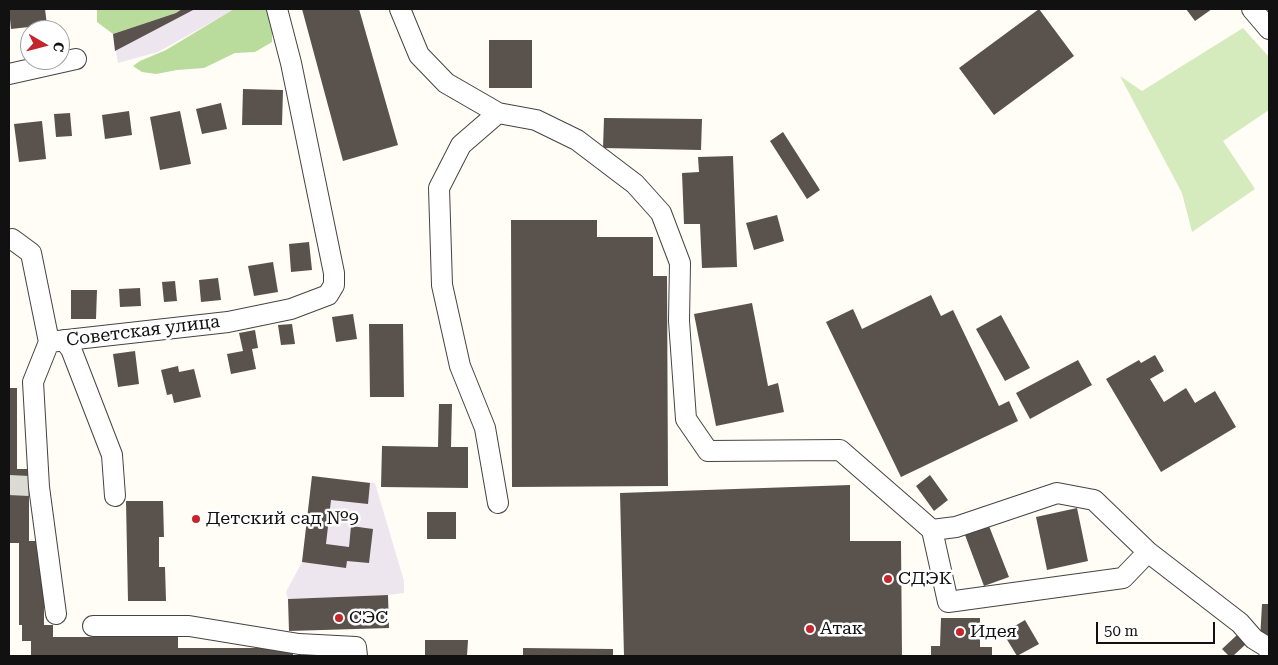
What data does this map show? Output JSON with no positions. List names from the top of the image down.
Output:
{
  "streets": {
    "street": ["Советская улица"]
  },
  "places": [
    "Детский сад №9",
    "СДЭК",
    "СЭС",
    "Атак",
    "Идея"
  ],
  "scale_bar": "50 m",
  "north": "right"
}
